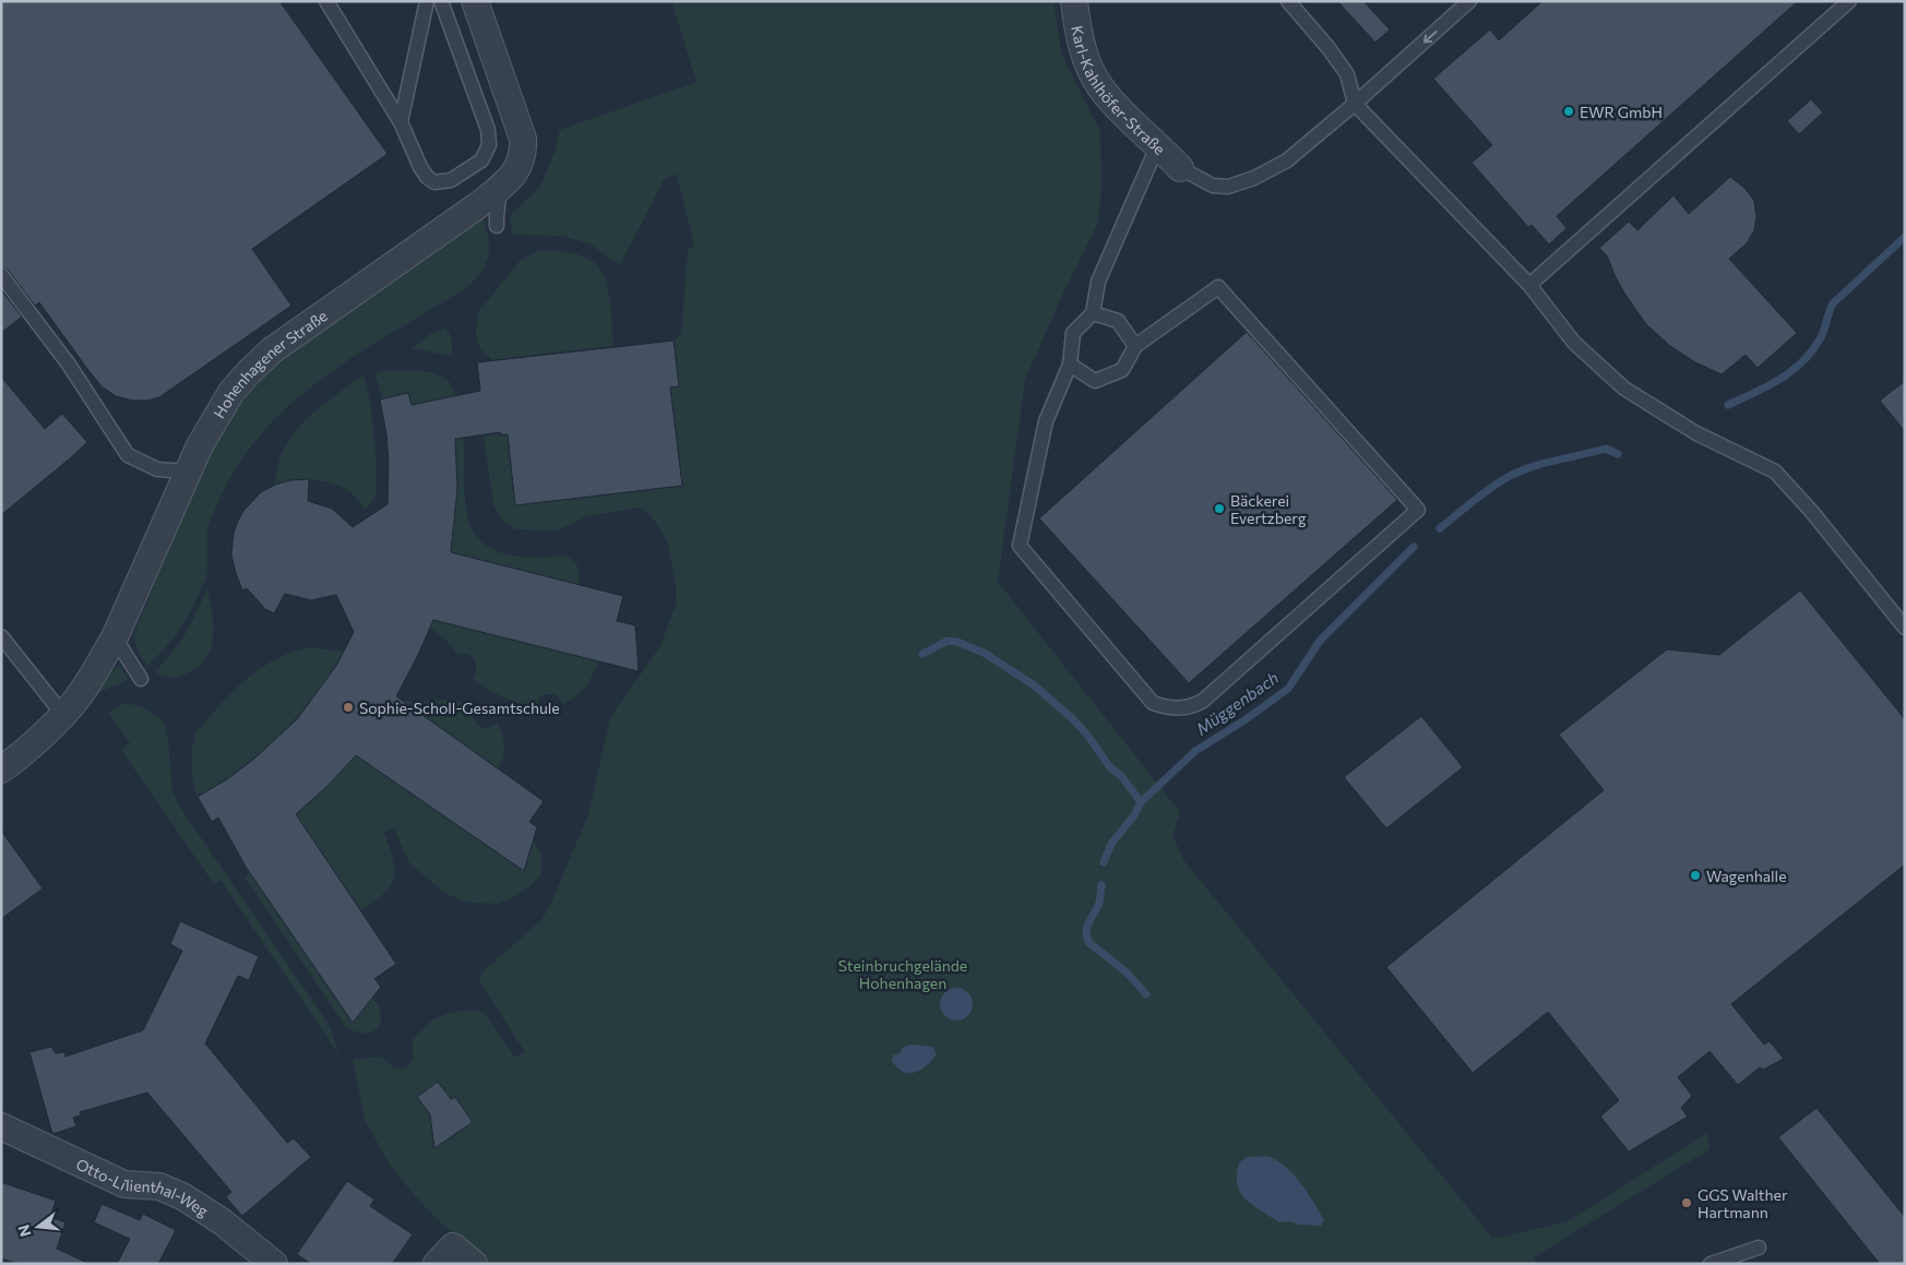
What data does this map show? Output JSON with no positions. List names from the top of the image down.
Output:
{
  "streets": {
    "street": ["Karl-Kahlhöfer-Straße", "Hohenhagener Straße", "Otto-Lilienthal-Weg"]
  },
  "water": ["Müggenbach"],
  "parks": ["Steinbruchgelände Hohenhagen"],
  "places": [
    "EWR GmbH",
    "Bäckerei Evertzberg",
    "Sophie-Scholl-Gesamtschule",
    "Wagenhalle",
    "GGS Walther Hartmann"
  ],
  "north": "left"
}
